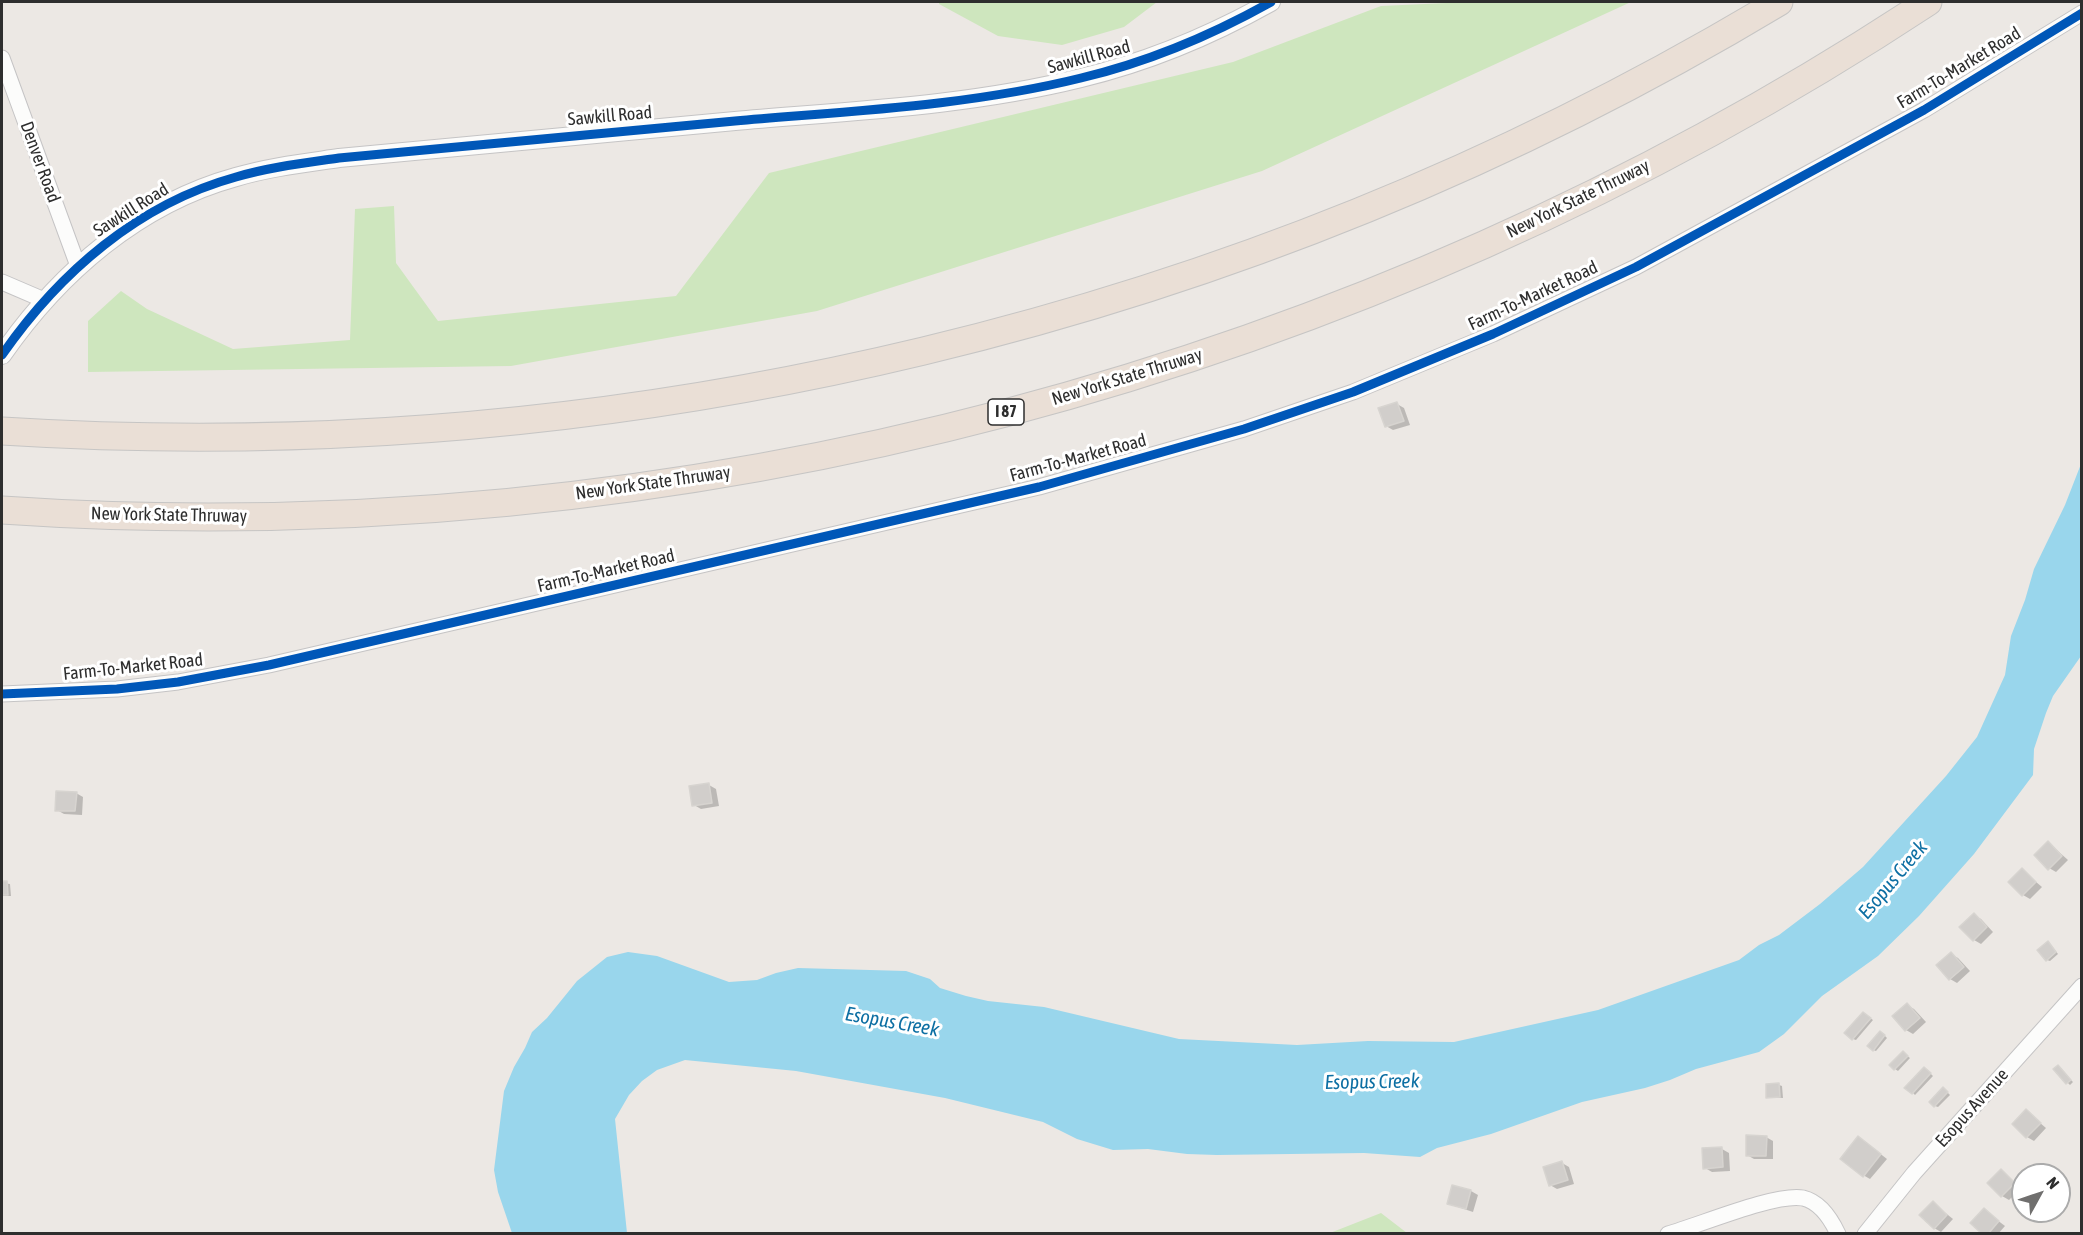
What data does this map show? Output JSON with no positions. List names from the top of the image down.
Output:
{
  "streets": {
    "highway": ["New York State Thruway", "I 87"],
    "street": [
      "Sawkill Road",
      "Farm-To-Market Road",
      "Denver Road",
      "Esopus Avenue"
    ]
  },
  "crossings": [
    ["Sawkill Road", "Denver Road"]
  ],
  "water": ["Esopus Creek"],
  "north": "top right"
}
